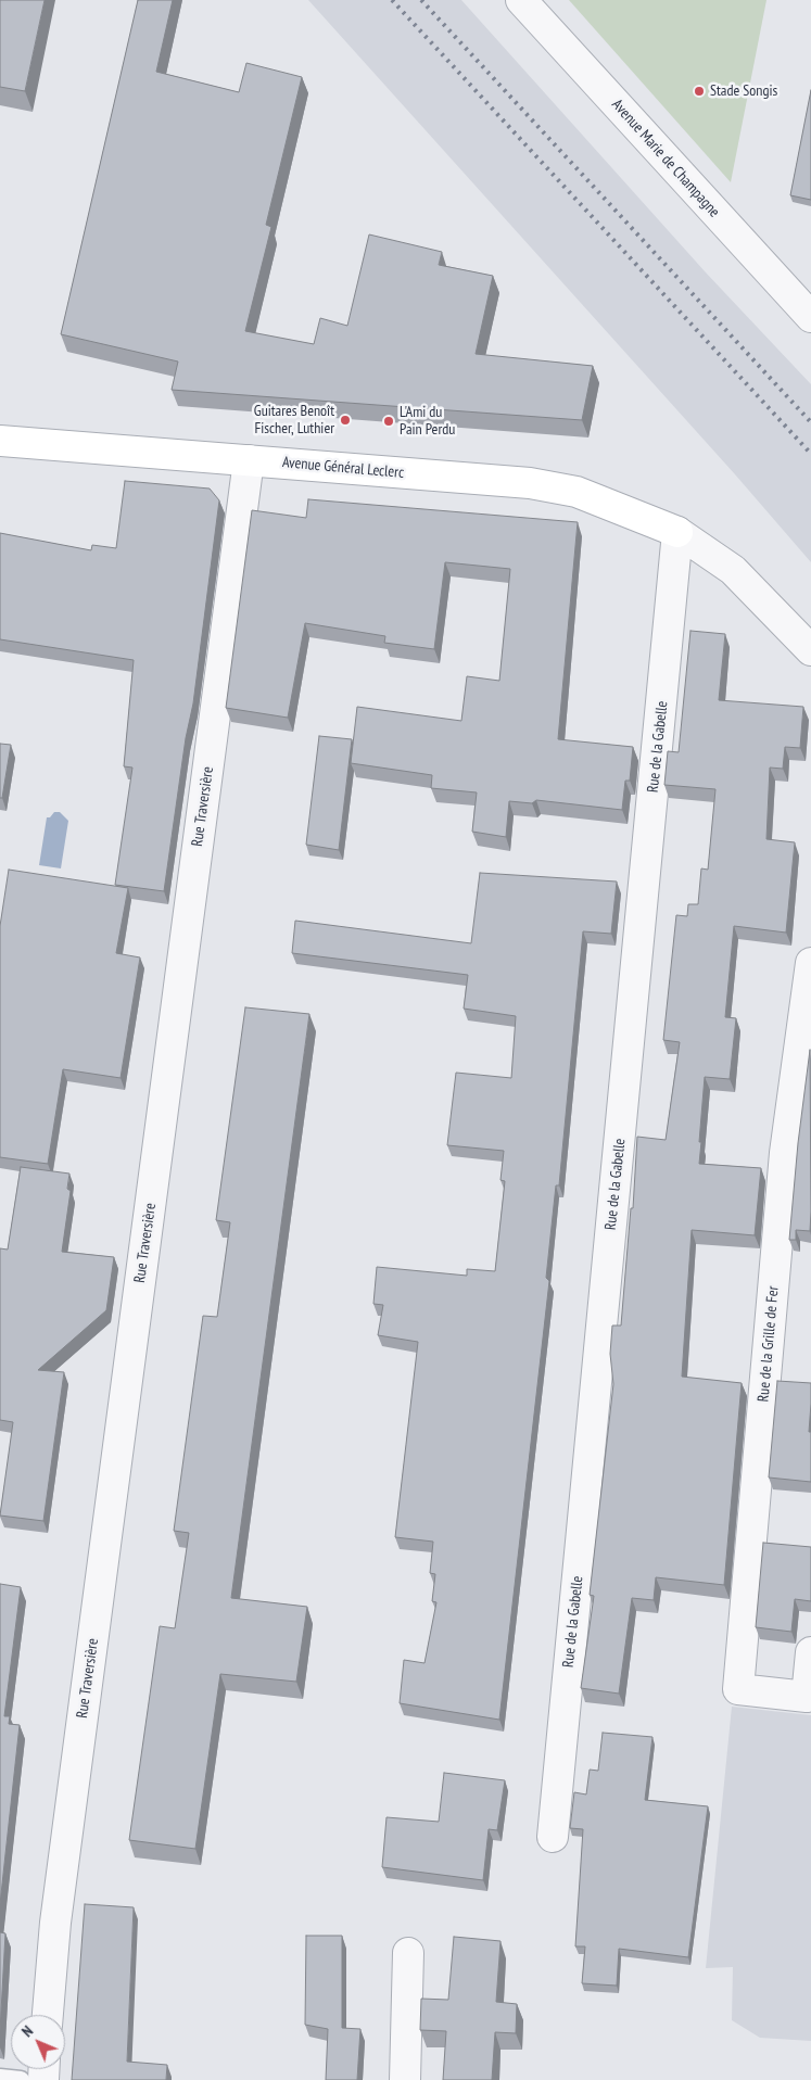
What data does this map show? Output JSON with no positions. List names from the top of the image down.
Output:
{
  "streets": {
    "main road": ["Avenue Général Leclerc"],
    "street": [
      "Avenue Marie de Champagne",
      "Rue de la Gabelle",
      "Rue Traversière",
      "Rue de la Grille de Fer"
    ]
  },
  "crossings": [
    ["Avenue Général Leclerc", "Rue de la Gabelle"],
    ["Avenue Général Leclerc", "Rue Traversière"]
  ],
  "places": ["Stade Songis", "Guitares Benoît Fischer, Luthier", "L'Ami du Pain Perdu"],
  "north": "top left"
}
